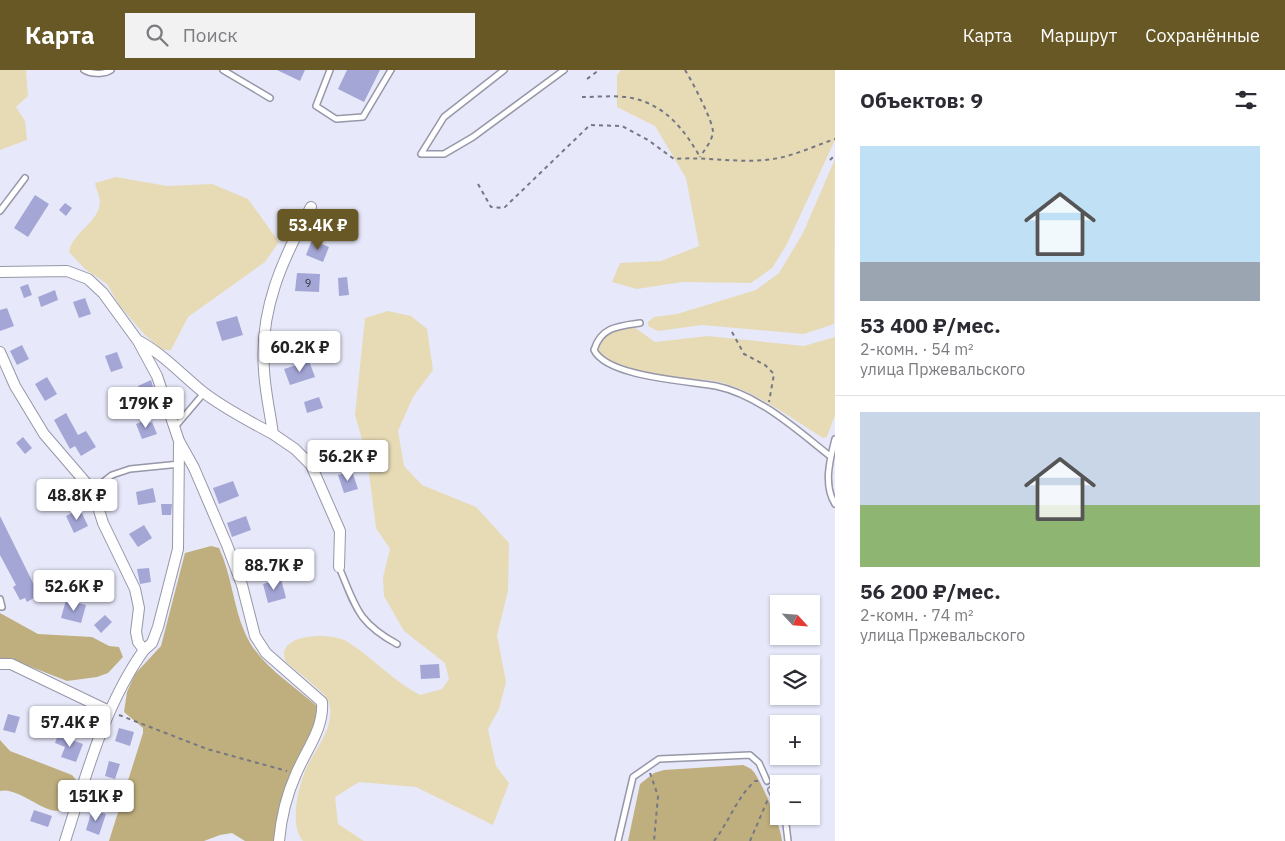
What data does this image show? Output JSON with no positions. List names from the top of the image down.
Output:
{
  "house_numbers": ["9"],
  "north": "bottom right",
  "page": {
    "header": "Карта",
    "search": "Поиск",
    "nav": ["Карта", "Маршрут", "Сохранённые"],
    "heading": "Объектов: 9",
    "list": [
      {
        "name": "53 400 ₽/мес.",
        "note": "2-комн. · 54 m² · улица Пржевальского"
      },
      {
        "name": "56 200 ₽/мес.",
        "note": "2-комн. · 74 m² · улица Пржевальского"
      }
    ],
    "price": [
      "53.4K ₽",
      "60.2K ₽",
      "179K ₽",
      "56.2K ₽",
      "48.8K ₽",
      "88.7K ₽",
      "52.6K ₽",
      "57.4K ₽",
      "151K ₽"
    ],
    "map_buttons": ["+", "−"]
  }
}
